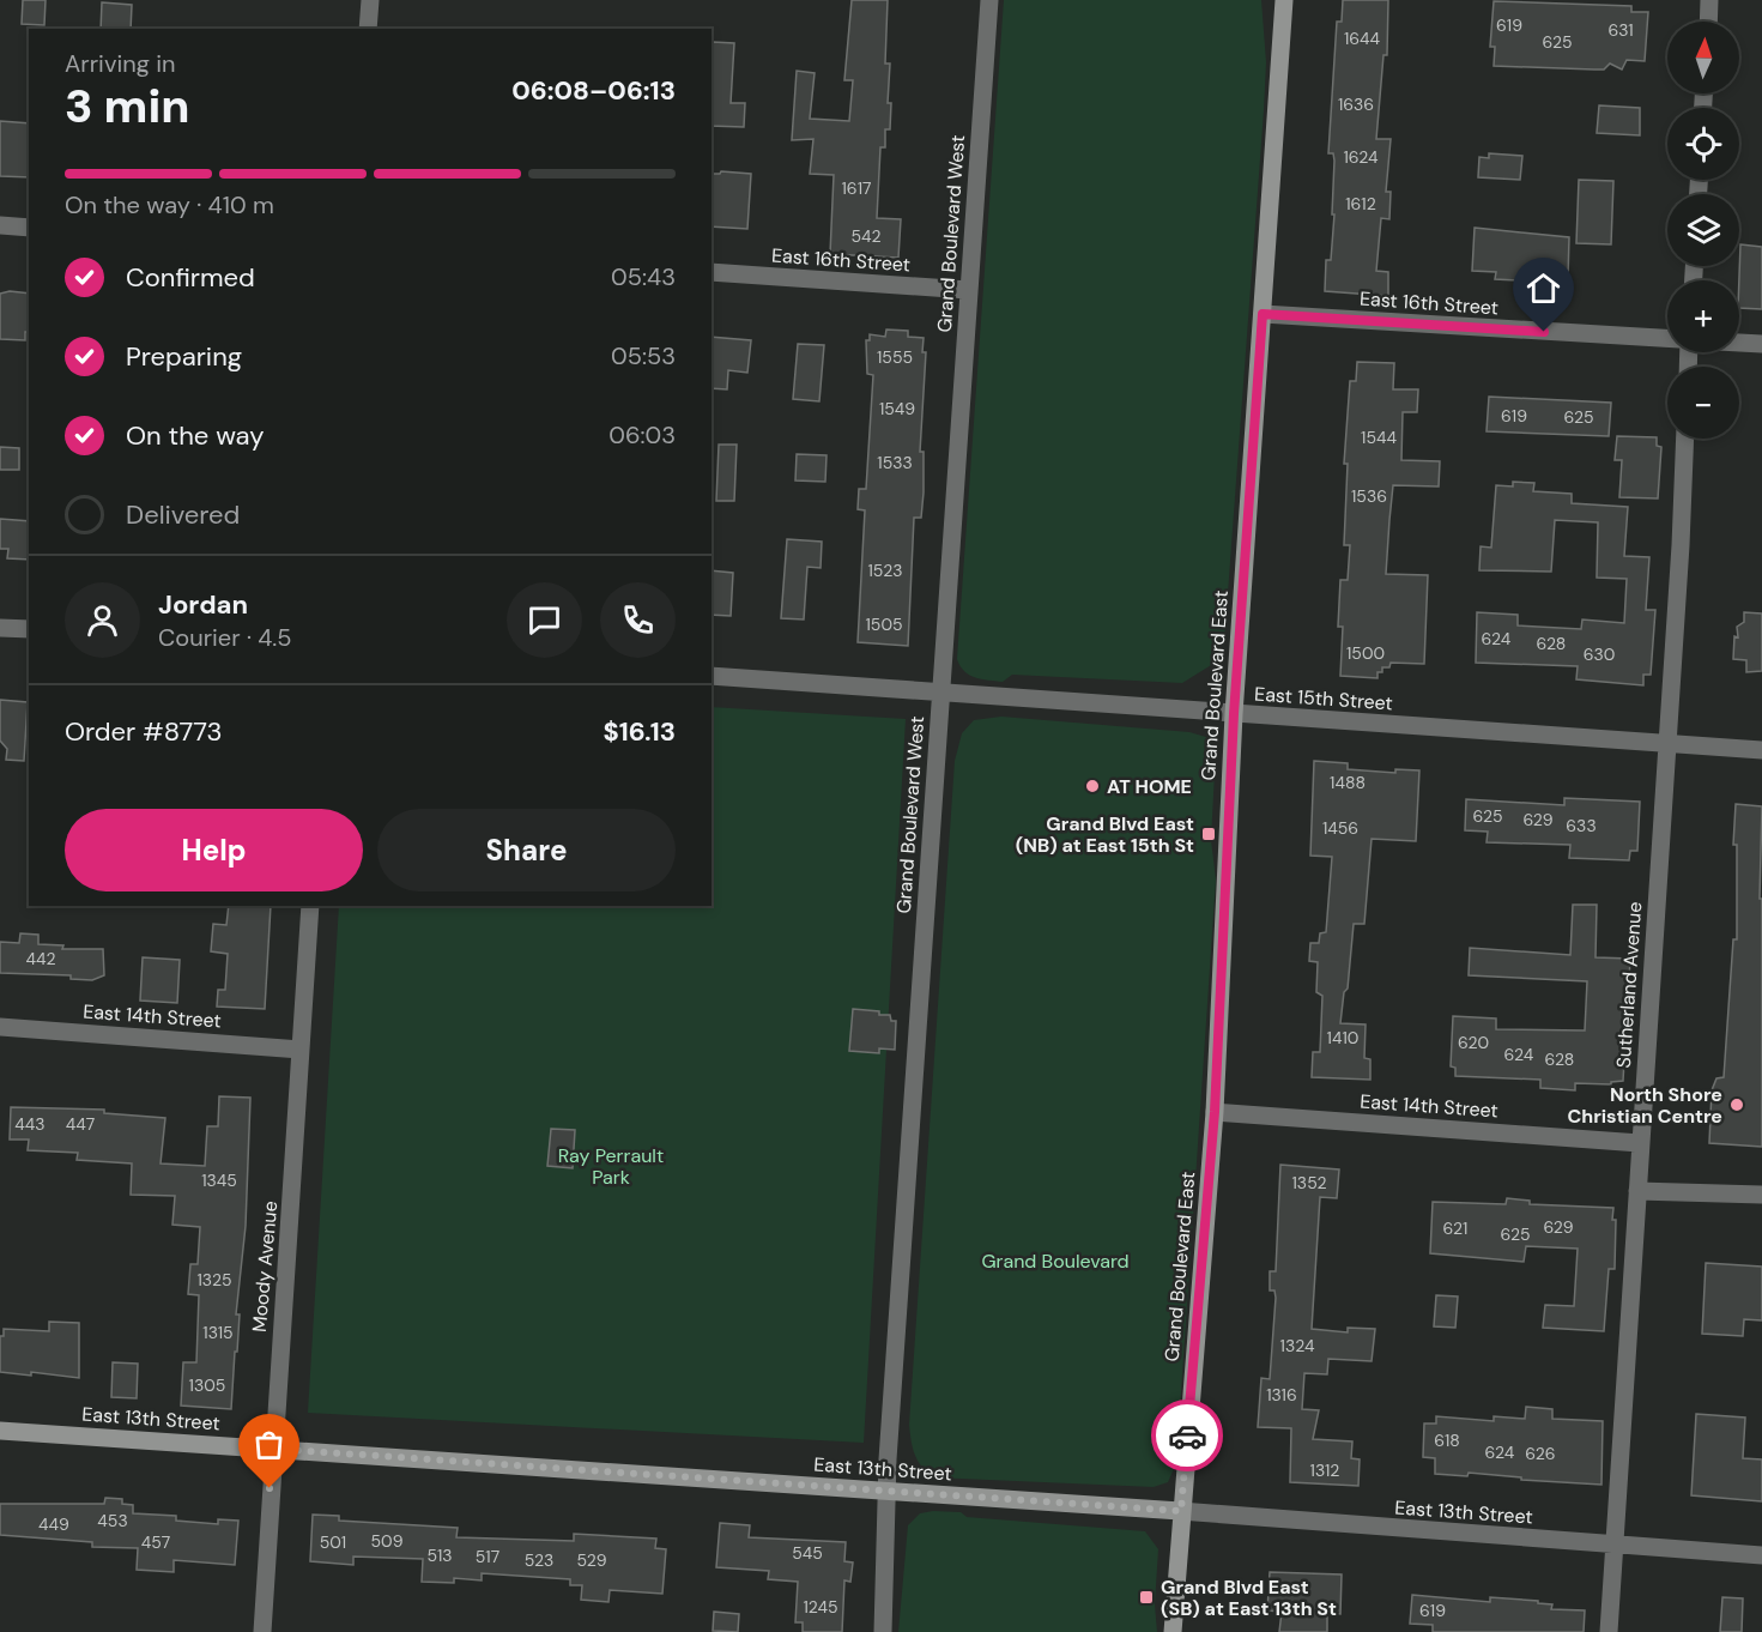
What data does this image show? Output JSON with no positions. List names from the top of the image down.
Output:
{
  "streets": {
    "main road": ["Grand Boulevard East", "East 13th Street"],
    "street": [
      "Grand Boulevard West",
      "East 16th Street",
      "East 15th Street",
      "Sutherland Avenue",
      "East 14th Street",
      "Moody Avenue"
    ]
  },
  "crossings": [
    ["Grand Boulevard West", "East 16th Street"],
    ["Grand Boulevard West", "East 15th Street"],
    ["Grand Boulevard West", "East 13th Street"],
    ["East 16th Street", "Grand Boulevard East"],
    ["Grand Boulevard East", "East 15th Street"],
    ["Grand Boulevard East", "East 14th Street"],
    ["Grand Boulevard East", "East 13th Street"],
    ["East 15th Street", "Sutherland Avenue"],
    ["Sutherland Avenue", "East 14th Street"],
    ["Sutherland Avenue", "East 13th Street"],
    ["East 14th Street", "Moody Avenue"],
    ["Moody Avenue", "East 13th Street"]
  ],
  "parks": ["Ray Perrault Park", "Grand Boulevard"],
  "places": {
    "other": ["AT HOME", "North Shore Christian Centre"],
    "transit": ["Grand Blvd East (NB) at East 15th St", "Grand Blvd East (SB) at East 13th St"]
  },
  "house_numbers": [
    "619",
    "631",
    "1644",
    "625",
    "1636",
    "1624",
    "1617",
    "1612",
    "542",
    "1555",
    "1549",
    "619",
    "625",
    "1544",
    "1533",
    "1536",
    "1523",
    "1505",
    "624",
    "628",
    "1500",
    "630",
    "1488",
    "625",
    "629",
    "633",
    "1456",
    "442",
    "1410",
    "620",
    "624",
    "628",
    "443",
    "447",
    "1345",
    "1352",
    "629",
    "621",
    "625",
    "1325",
    "1315",
    "1324",
    "1305",
    "1316",
    "618",
    "624",
    "626",
    "1312",
    "453",
    "449",
    "509",
    "457",
    "501",
    "545",
    "513",
    "517",
    "523",
    "529",
    "1245",
    "619"
  ],
  "north": "top",
  "page": {
    "map_buttons": ["+", "−"],
    "heading": ["3 min", "Arriving in", "06:08–06:13"],
    "panel": [
      "Jordan",
      "Courier · 4.5",
      "Order #8773",
      "$16.13"
    ],
    "bar": "On the way · 410 m",
    "list": [
      ["Confirmed", "05:43"],
      ["Preparing", "05:53"],
      ["On the way", "06:03"],
      "Delivered"
    ],
    "buttons": ["Help", "Share"]
  }
}
